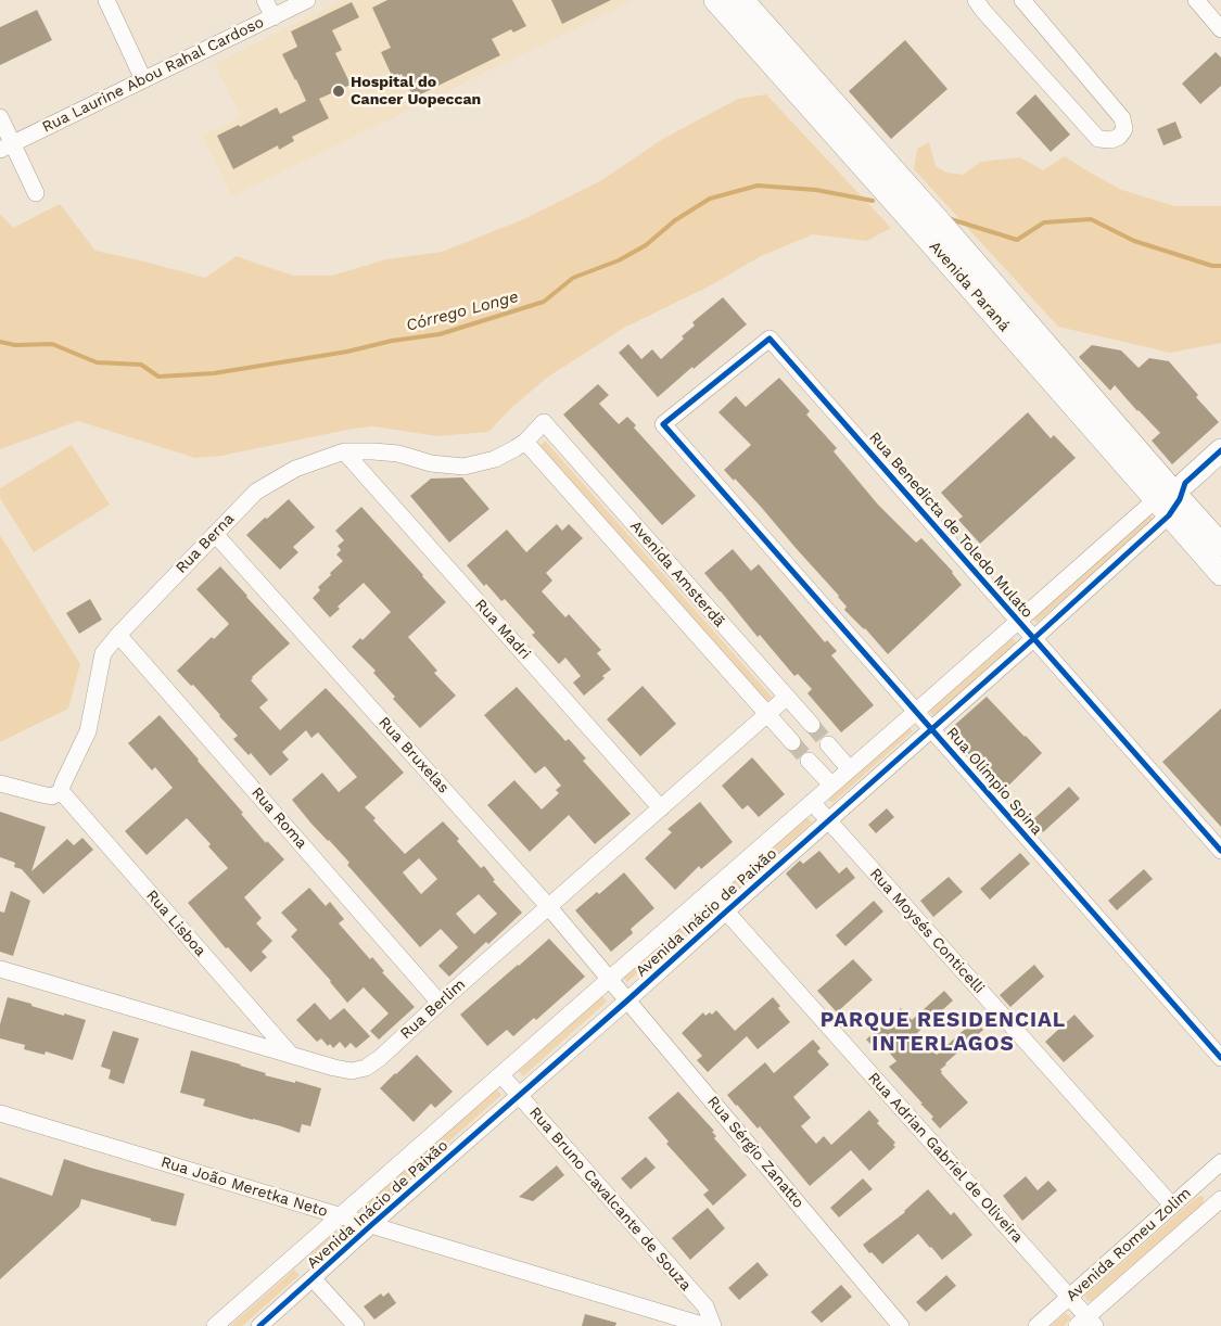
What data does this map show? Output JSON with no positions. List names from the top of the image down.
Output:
{
  "streets": {
    "main road": ["Avenida Paraná"],
    "street": [
      "Rua Laurine Abou Rahal Cardoso",
      "Rua Benedicta de Toledo Mulato",
      "Rua Berna",
      "Avenida Amsterdã",
      "Rua Madri",
      "Rua Bruxelas",
      "Rua Olímpio Spina",
      "Rua Roma",
      "Avenida Inácio de Paixão",
      "Rua Lisboa",
      "Rua Moysés Conticelli",
      "Rua Berlim",
      "Rua Sérgio Zanatto",
      "Rua Adrian Gabriel de Oliveira",
      "Rua João Meretka Neto",
      "Rua Bruno Cavalcante de Souza",
      "Avenida Romeu Zolim"
    ]
  },
  "crossings": [
    ["Avenida Paraná", "Avenida Inácio de Paixão"],
    ["Rua Benedicta de Toledo Mulato", "Rua Olímpio Spina"],
    ["Rua Benedicta de Toledo Mulato", "Avenida Inácio de Paixão"],
    ["Rua Berna", "Avenida Amsterdã"],
    ["Rua Berna", "Rua Madri"],
    ["Rua Berna", "Rua Bruxelas"],
    ["Rua Berna", "Rua Roma"],
    ["Rua Berna", "Rua Lisboa"],
    ["Avenida Amsterdã", "Rua Berlim"],
    ["Rua Madri", "Rua Berlim"],
    ["Rua Bruxelas", "Avenida Inácio de Paixão"],
    ["Rua Bruxelas", "Rua Berlim"],
    ["Rua Bruxelas", "Rua Sérgio Zanatto"],
    ["Rua Olímpio Spina", "Avenida Inácio de Paixão"],
    ["Rua Roma", "Rua Berlim"],
    ["Avenida Inácio de Paixão", "Rua Moysés Conticelli"],
    ["Avenida Inácio de Paixão", "Rua Sérgio Zanatto"],
    ["Avenida Inácio de Paixão", "Rua Adrian Gabriel de Oliveira"],
    ["Avenida Inácio de Paixão", "Rua João Meretka Neto"],
    ["Avenida Inácio de Paixão", "Rua Bruno Cavalcante de Souza"],
    ["Rua Lisboa", "Rua Berlim"],
    ["Rua Moysés Conticelli", "Avenida Romeu Zolim"],
    ["Rua Adrian Gabriel de Oliveira", "Avenida Romeu Zolim"]
  ],
  "districts": ["PARQUE RESIDENCIAL INTERLAGOS"],
  "water": ["Córrego Longe"],
  "places": ["Hospital do Cancer Uopeccan"]
}
